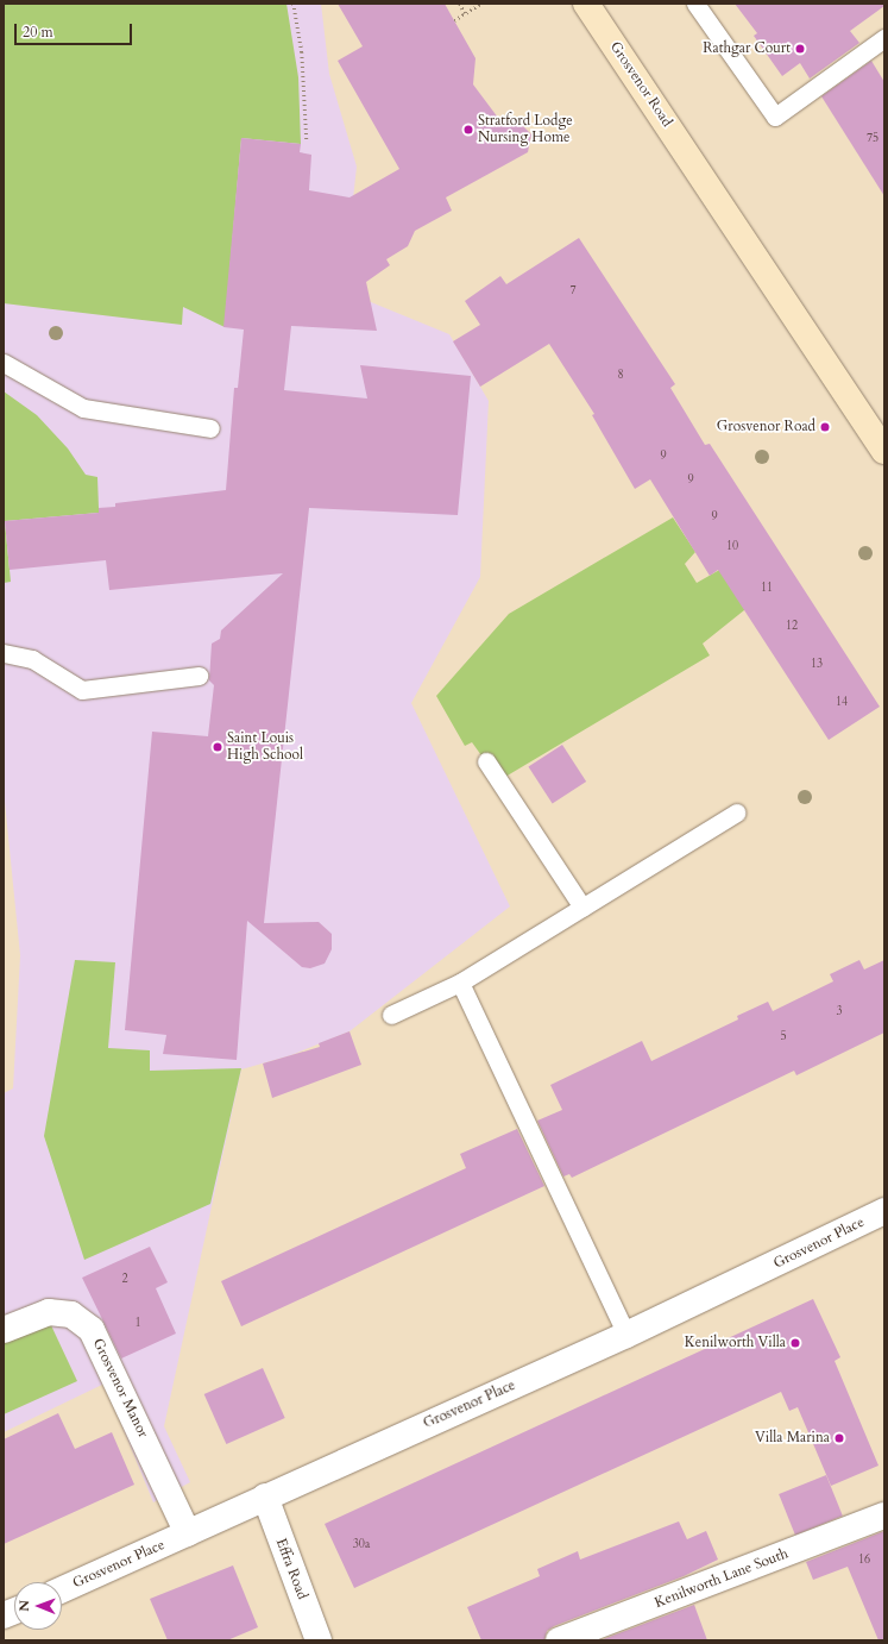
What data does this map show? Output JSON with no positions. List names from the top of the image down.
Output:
{
  "streets": {
    "street": [
      "Grosvenor Road",
      "Grosvenor Place",
      "Grosvenor Manor",
      "Effra Road",
      "Kenilworth Lane South"
    ]
  },
  "crossings": [
    ["Grosvenor Place", "Grosvenor Manor"],
    ["Grosvenor Place", "Effra Road"]
  ],
  "places": [
    "Rathgar Court",
    "Stratford Lodge Nursing Home",
    "Grosvenor Road",
    "Saint Louis High School",
    "Kenilworth Villa",
    "Villa Marina"
  ],
  "house_numbers": [
    "75",
    "7",
    "8",
    "9",
    "9",
    "9",
    "10",
    "11",
    "12",
    "13",
    "14",
    "3",
    "5",
    "2",
    "1",
    "30a",
    "16"
  ],
  "scale_bar": "20 m",
  "north": "left"
}
